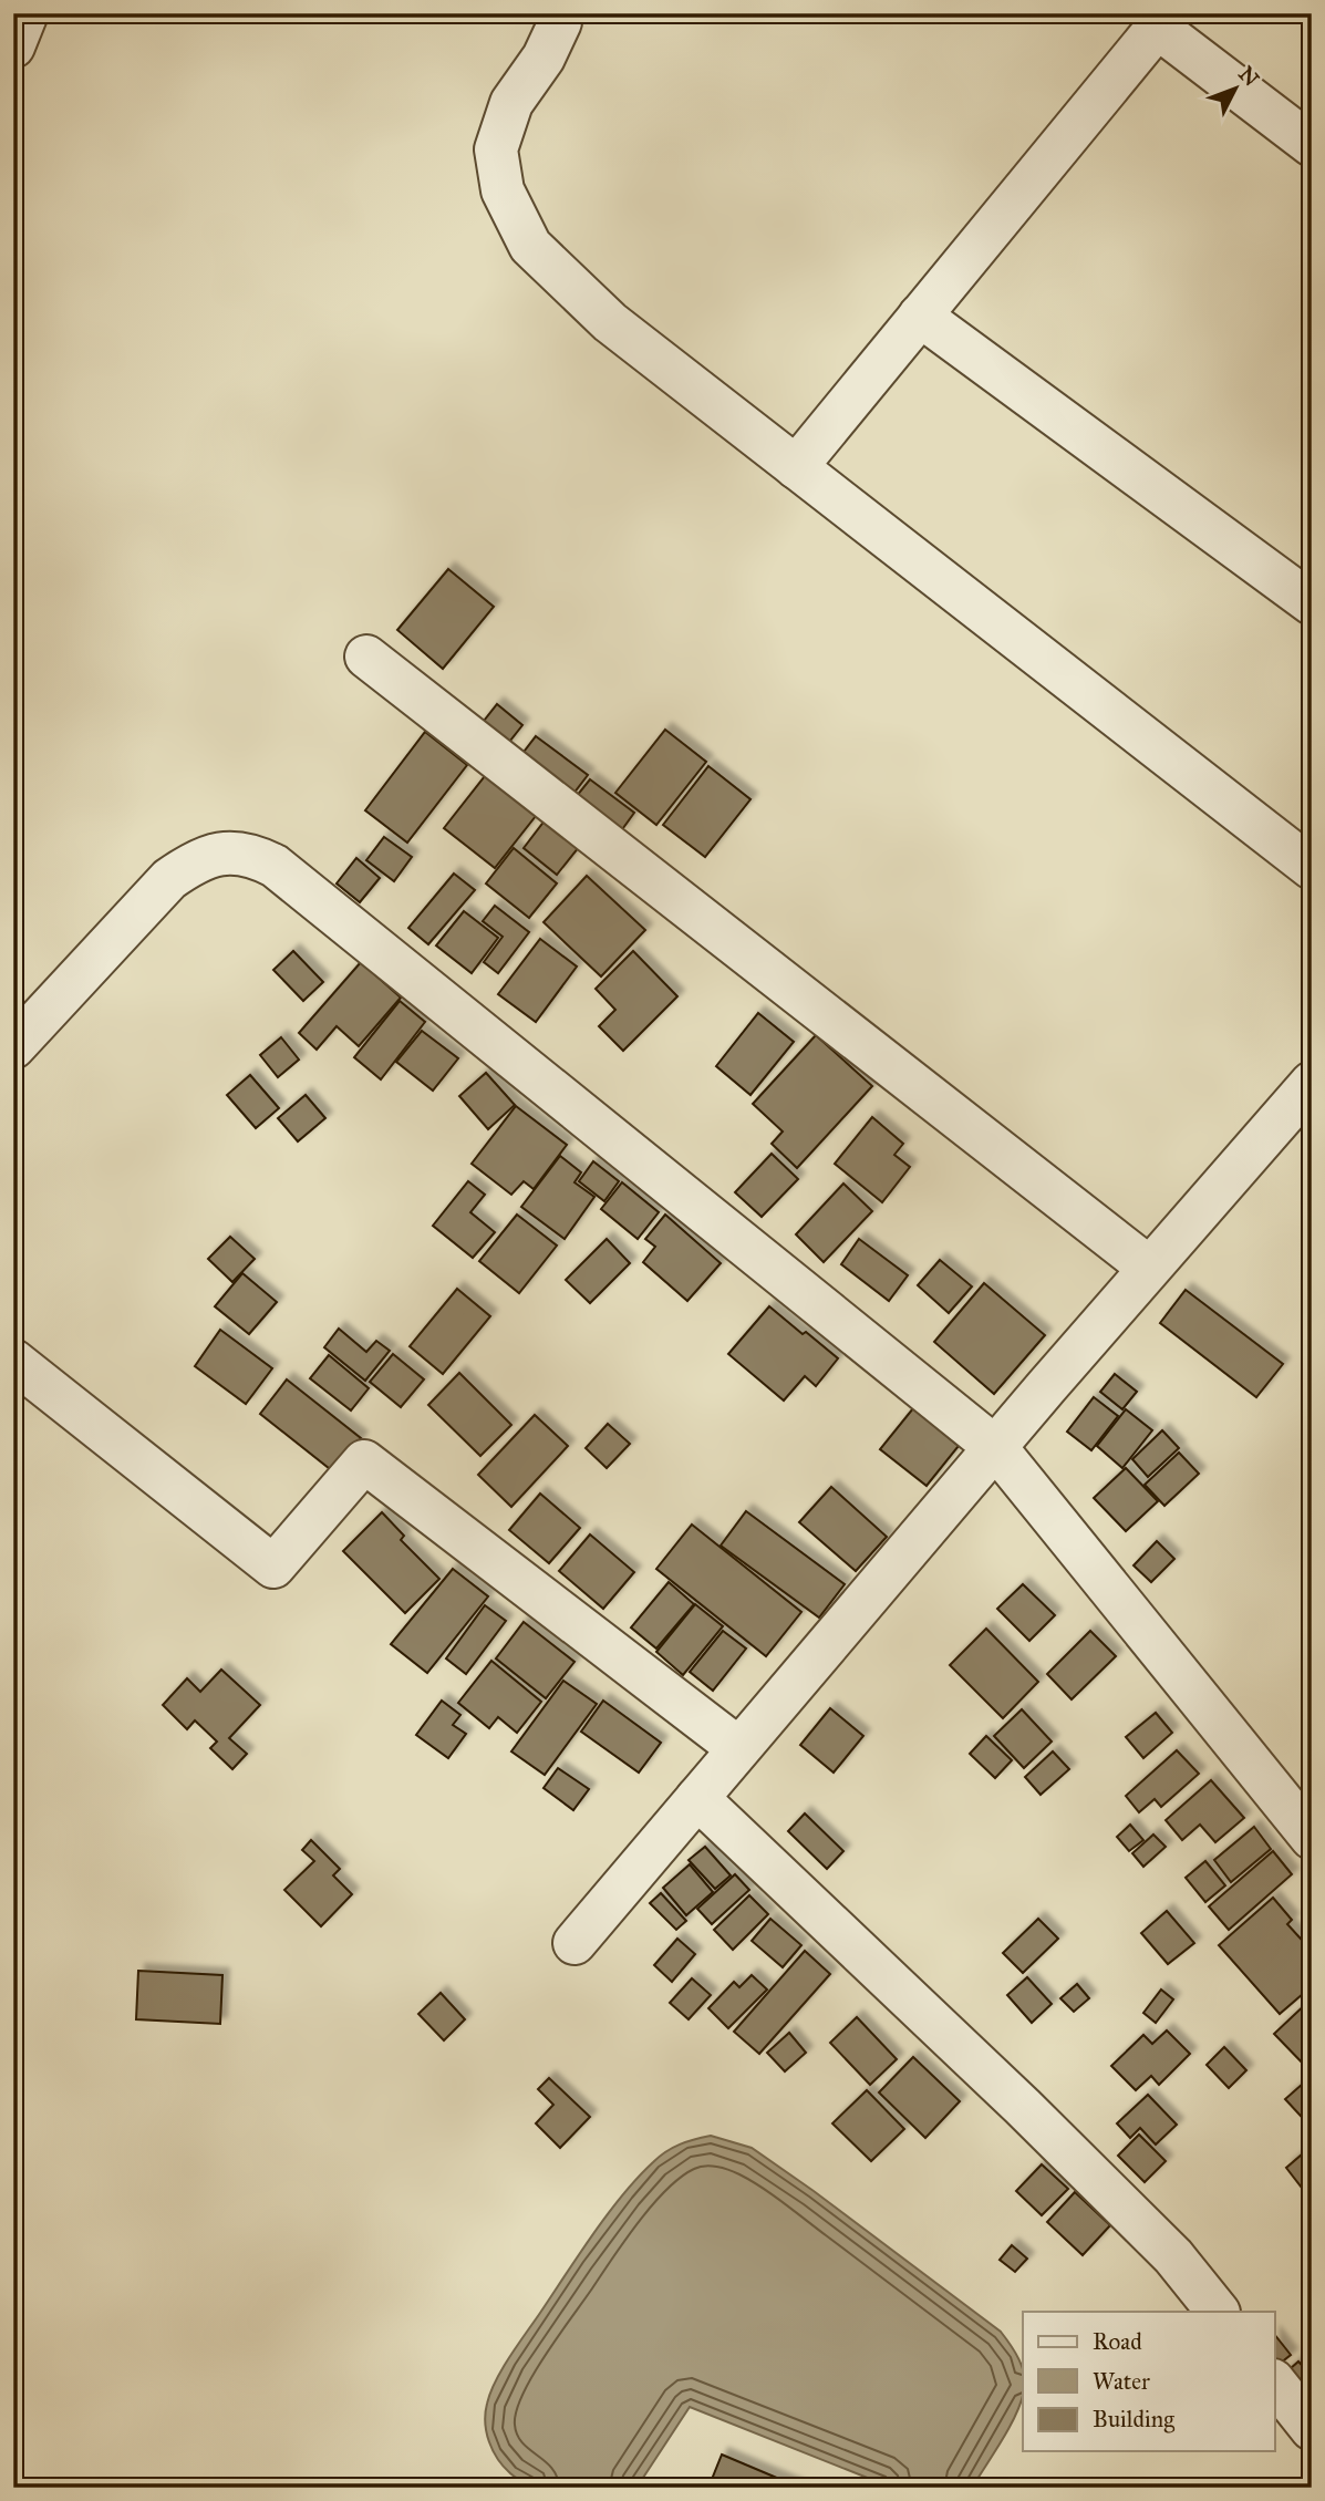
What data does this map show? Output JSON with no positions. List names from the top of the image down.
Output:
{
  "legend": ["Road", "Water", "Building"],
  "north": "top right"
}
